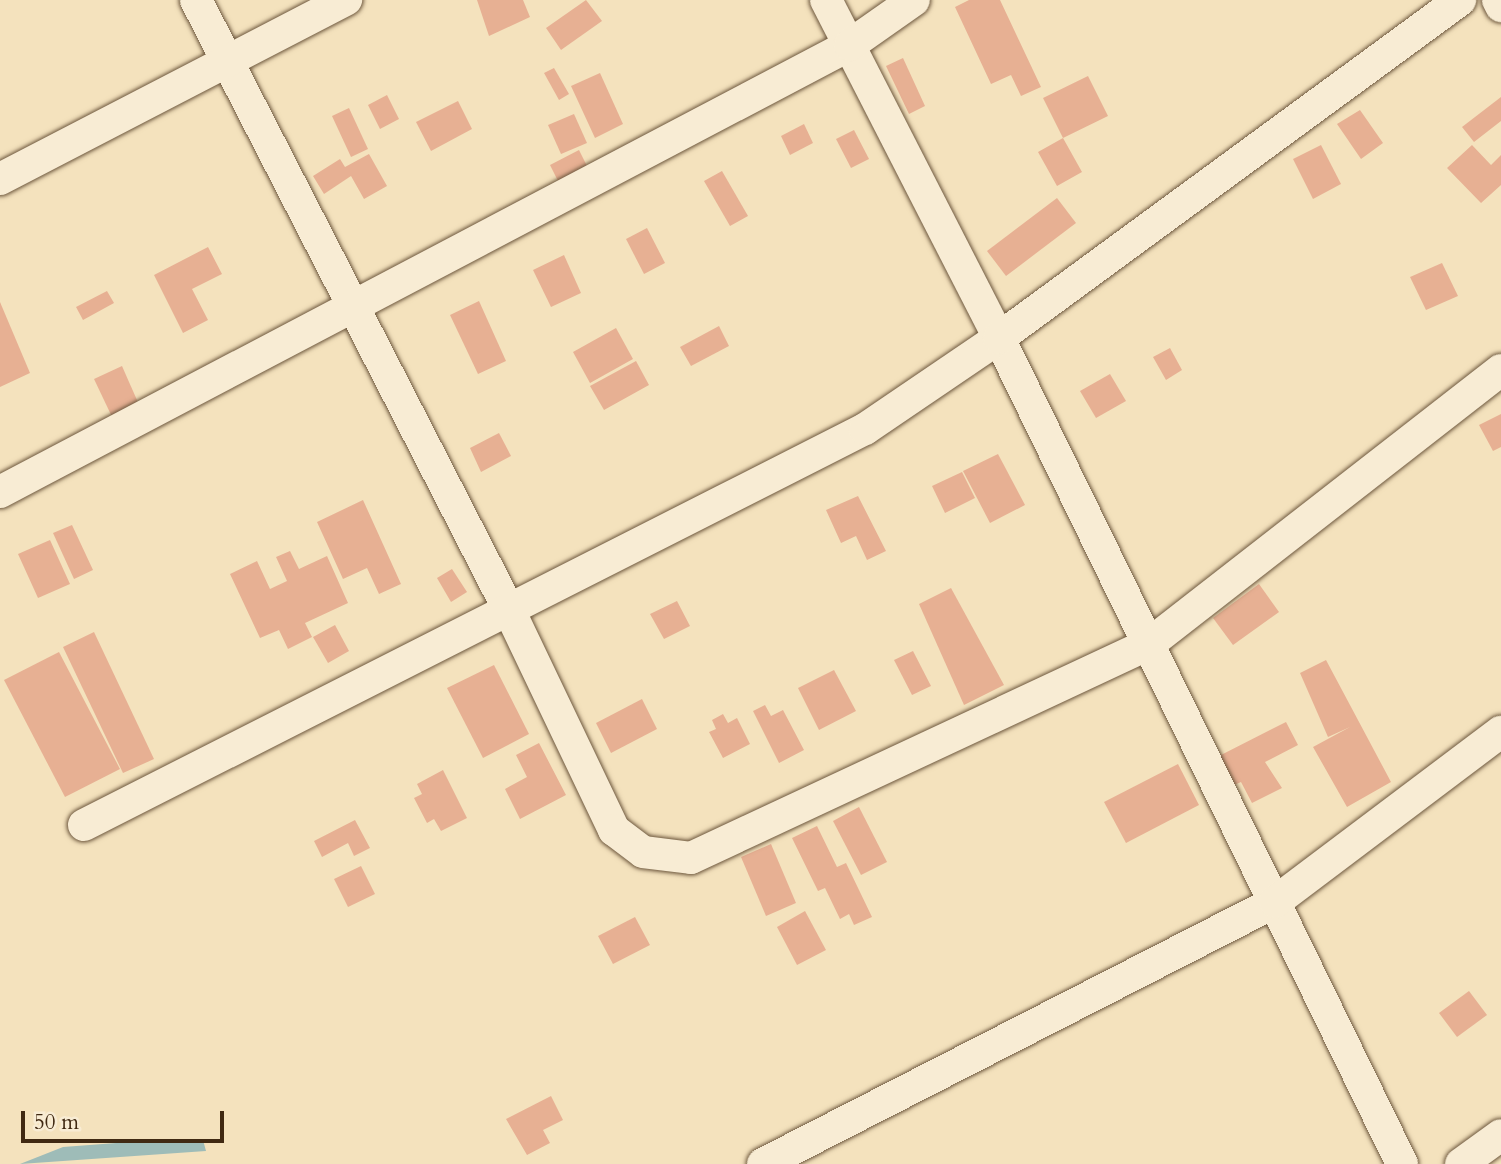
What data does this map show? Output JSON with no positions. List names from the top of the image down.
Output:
{
  "scale_bar": "50 m"
}
